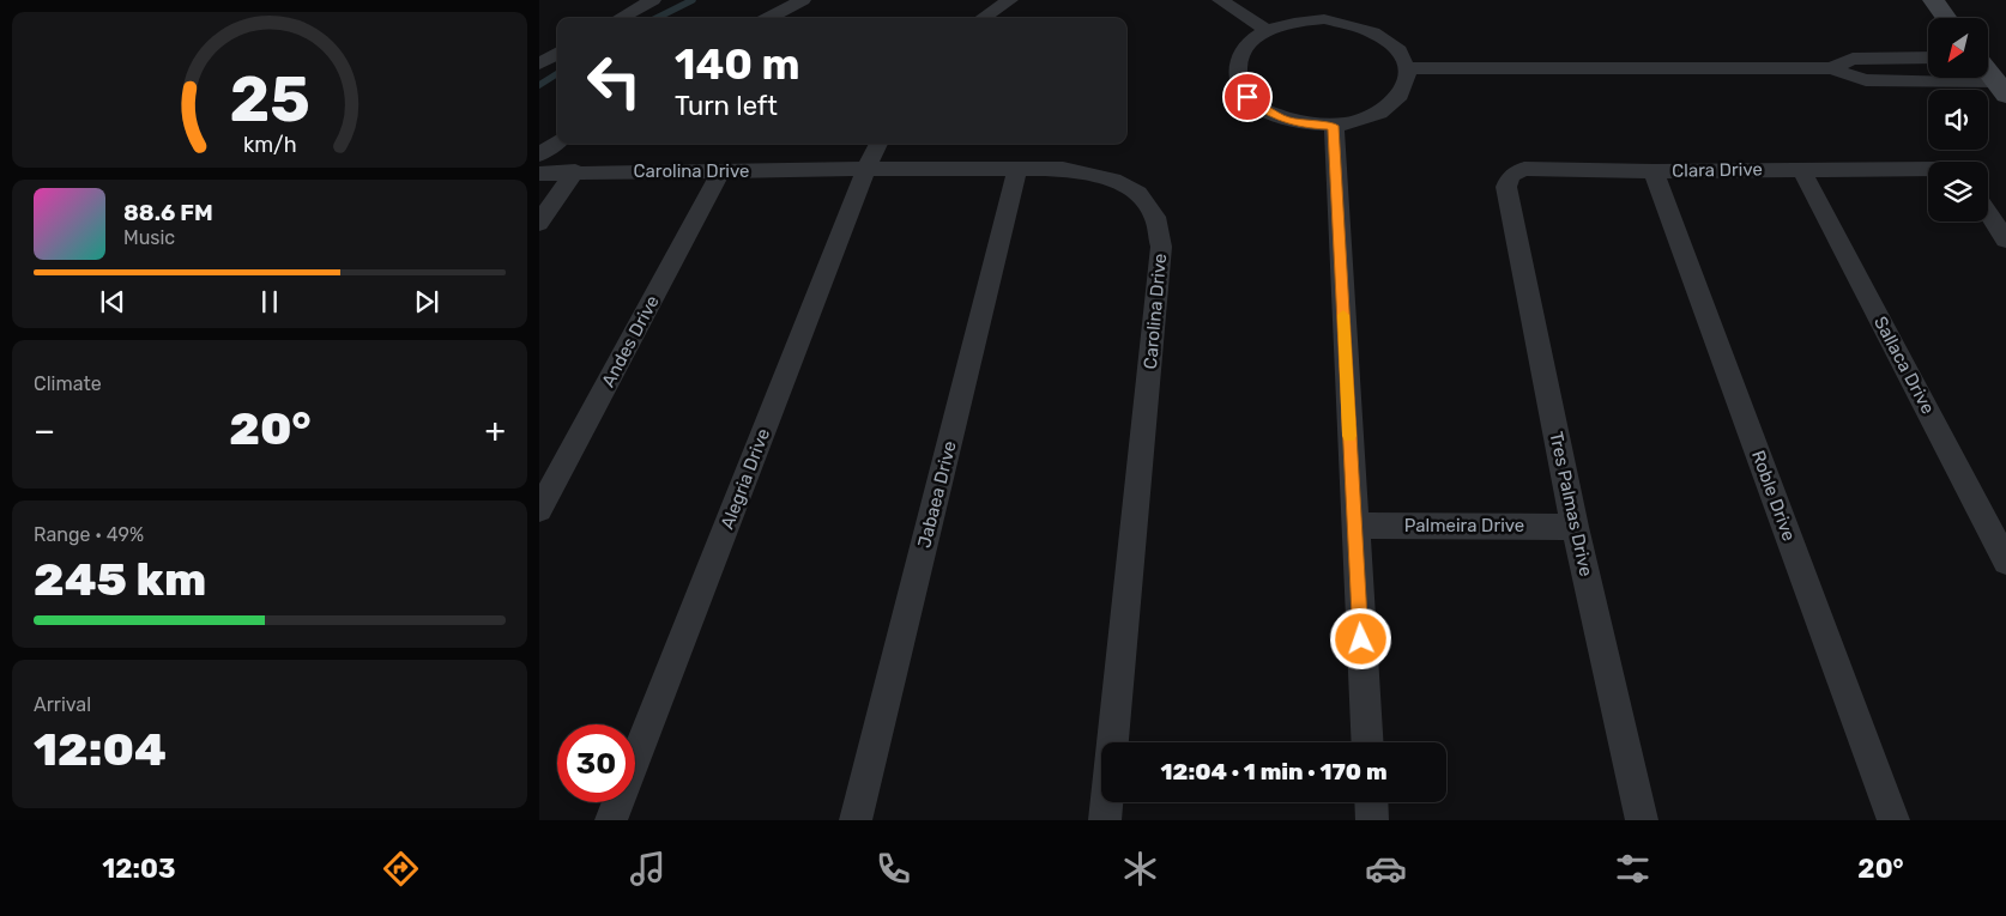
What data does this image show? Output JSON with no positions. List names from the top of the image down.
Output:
{
  "streets": {
    "street": [
      "Clara Drive",
      "Carolina Drive",
      "Andes Drive",
      "Sallaca Drive",
      "Alegria Drive",
      "Jabaea Drive",
      "Roble Drive",
      "Tres Palmas Drive",
      "Palmeira Drive"
    ]
  },
  "crossings": [
    ["Clara Drive", "Sallaca Drive"],
    ["Clara Drive", "Roble Drive"],
    ["Clara Drive", "Tres Palmas Drive"],
    ["Carolina Drive", "Andes Drive"],
    ["Carolina Drive", "Alegria Drive"],
    ["Carolina Drive", "Jabaea Drive"],
    ["Tres Palmas Drive", "Palmeira Drive"]
  ],
  "north": "bottom left",
  "page": {
    "turn": ["140 m", "Turn left"],
    "song": ["88.6 FM", "Music"],
    "tile": [
      "Climate",
      ["Range · 49%", "245 km"],
      ["Arrival", "12:04"]
    ],
    "heat": ["−", "20°", "+"],
    "limit": "30",
    "trip": "12:04 · 1 min · 170 m",
    "tabs": ["12:03", "20°"],
    "gauge": ["25", "km/h"]
  }
}
